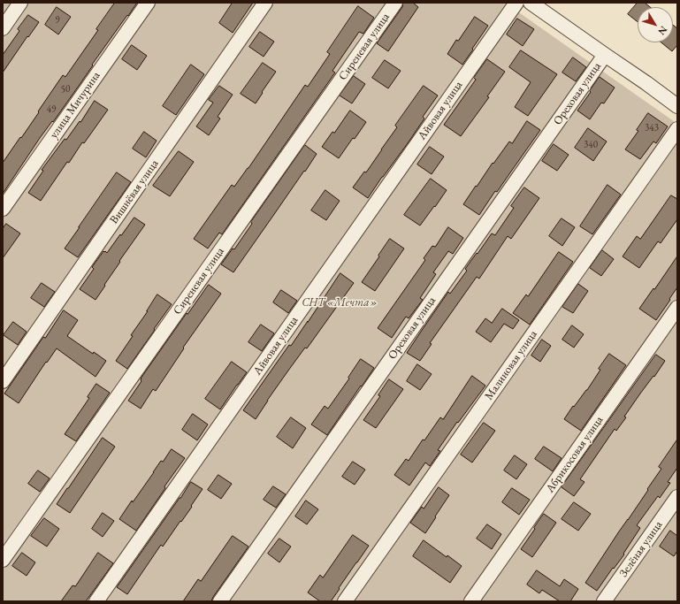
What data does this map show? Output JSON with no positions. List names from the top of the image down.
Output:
{
  "streets": {
    "street": [
      "Сиреневая улица",
      "Ореховая улица",
      "улица Мичурина",
      "Айвовая улица",
      "Вишнёвая улица",
      "Малиновая улица",
      "Абрикосовая улица",
      "Зелёная улица"
    ]
  },
  "parks": ["СНТ «Мечта»"],
  "house_numbers": [
    "9",
    "50",
    "49",
    "343",
    "340"
  ],
  "north": "bottom right"
}
